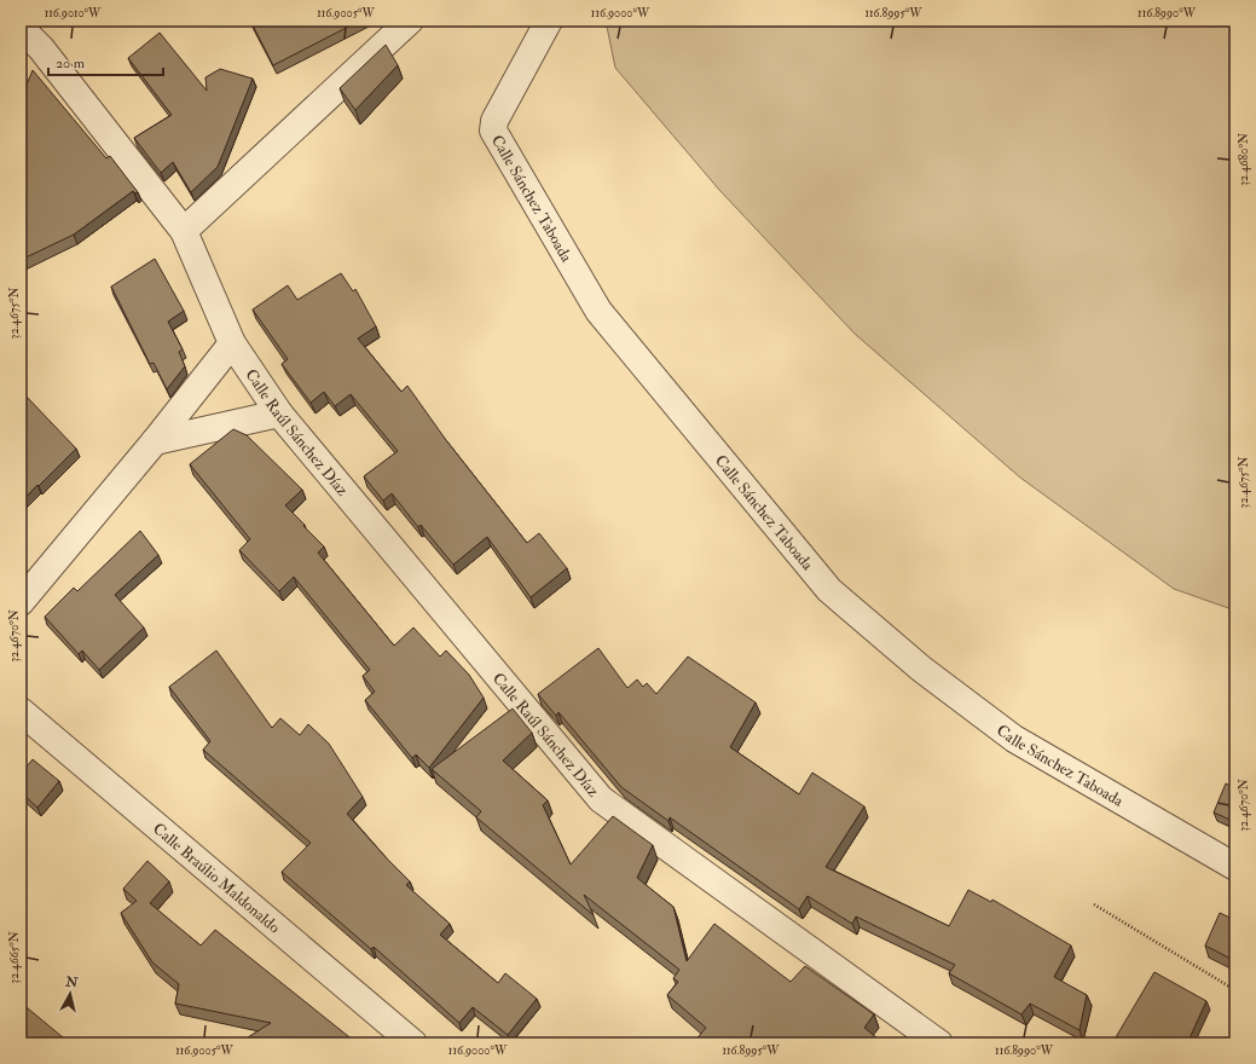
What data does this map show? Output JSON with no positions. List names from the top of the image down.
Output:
{
  "streets": {
    "street": ["Calle Sánchez Taboada", "Calle Raúl Sánchez Díaz", "Calle Braúlio Maldonaldo"]
  },
  "scale_bar": "20 m",
  "north": "top",
  "coordinates": [
    "116.9010°W",
    "116.9005°W",
    "116.9000°W",
    "116.8995°W",
    "116.8990°W",
    "32.4680°N",
    "32.4675°N",
    "32.4670°N",
    "32.4665°N"
  ]
}
